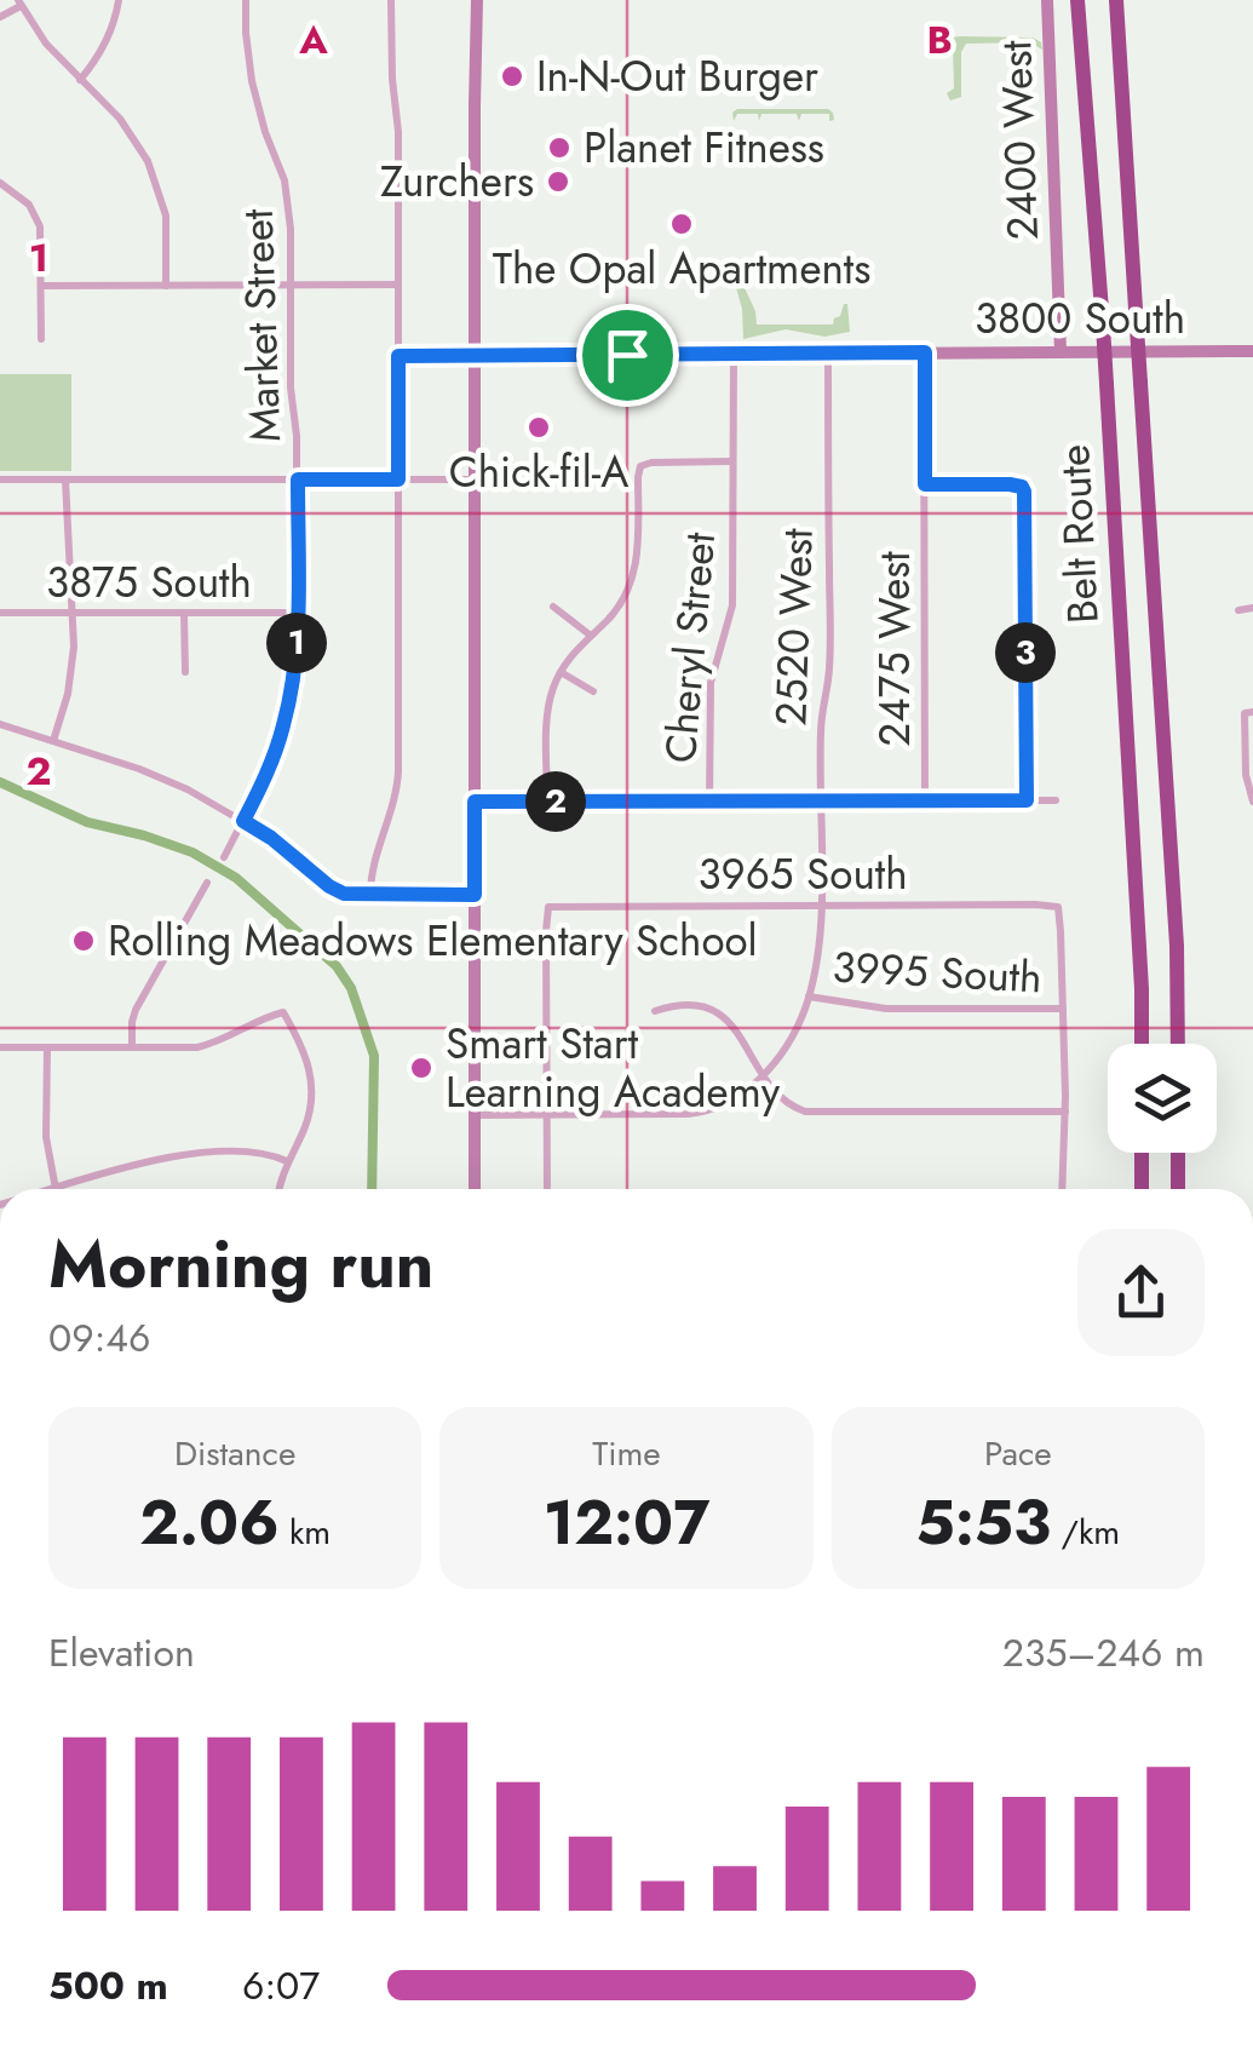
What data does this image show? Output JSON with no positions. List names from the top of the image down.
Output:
{
  "streets": {
    "highway": ["Belt Route"],
    "main road": ["2400 West", "3800 South"],
    "street": [
      "Market Street",
      "3875 South",
      "2520 West",
      "Cheryl Street",
      "2475 West",
      "3965 South",
      "3995 South"
    ]
  },
  "crossings": [
    ["2400 West", "3800 South"],
    ["3800 South", "2520 West"],
    ["3800 South", "Cheryl Street"],
    ["3800 South", "2475 West"],
    ["Market Street", "3875 South"],
    ["2520 West", "3965 South"],
    ["2520 West", "3995 South"],
    ["3965 South", "3995 South"]
  ],
  "places": [
    "In-N-Out Burger",
    "Planet Fitness",
    "Zurchers",
    "The Opal Apartments",
    "Chick-fil-A",
    "Rolling Meadows Elementary School",
    "Smart Start Learning Academy"
  ],
  "page": {
    "pins": ["1", "3", "2"],
    "heading": ["Morning run", "09:46"],
    "stats": [
      ["Distance", "2.06 km"],
      ["Time", "12:07"],
      ["Pace", "5:53 /km"]
    ],
    "chart": ["Elevation", "235–246 m"],
    "list": [
      {
        "name": "500 m",
        "note": "6:07"
      }
    ]
  },
  "grid": {
    "columns": ["A", "B"],
    "rows": ["1", "2"]
  }
}
